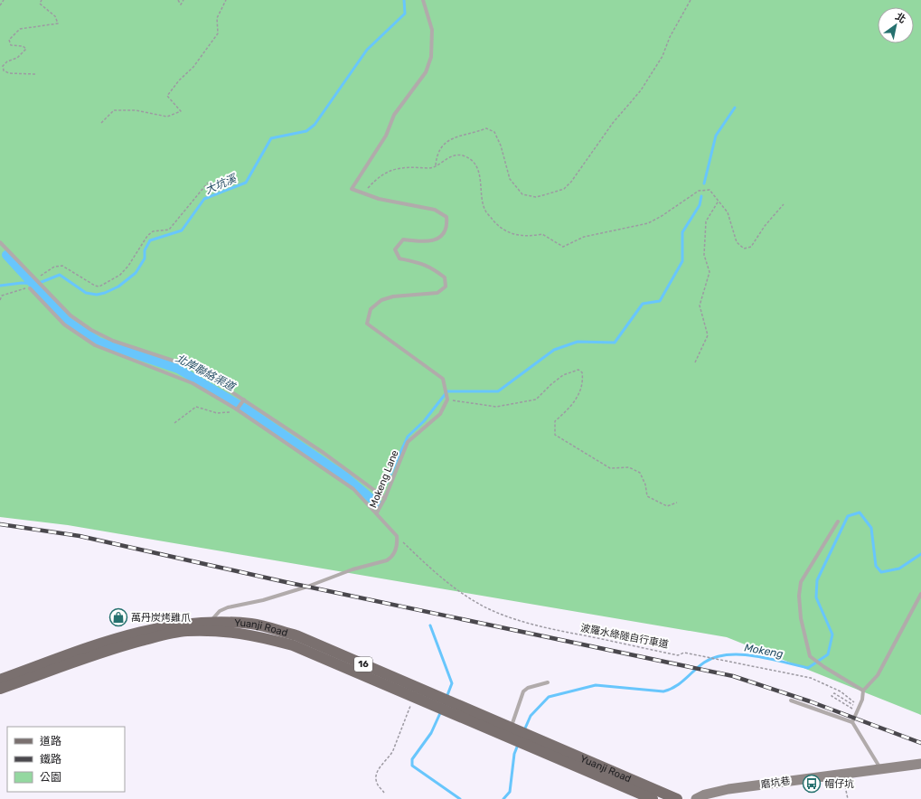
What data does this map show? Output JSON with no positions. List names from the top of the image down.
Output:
{
  "streets": {
    "main road": ["Yuanji Road", "16"],
    "street": ["磨坑巷"],
    "lane": ["Mokeng Lane"],
    "path": ["波羅水綠隧自行車道"]
  },
  "crossings": [
    ["Mokeng Lane", "波羅水綠隧自行車道"],
    ["Yuanji Road", "16"]
  ],
  "water": ["大坑溪", "北岸聯絡渠道", "Mokeng"],
  "places": {
    "shop": ["萬丹炭烤雞爪"],
    "bus stop": ["帽仔坑"]
  },
  "legend": ["道路", "鐵路", "公園"],
  "north": "top right"
}
